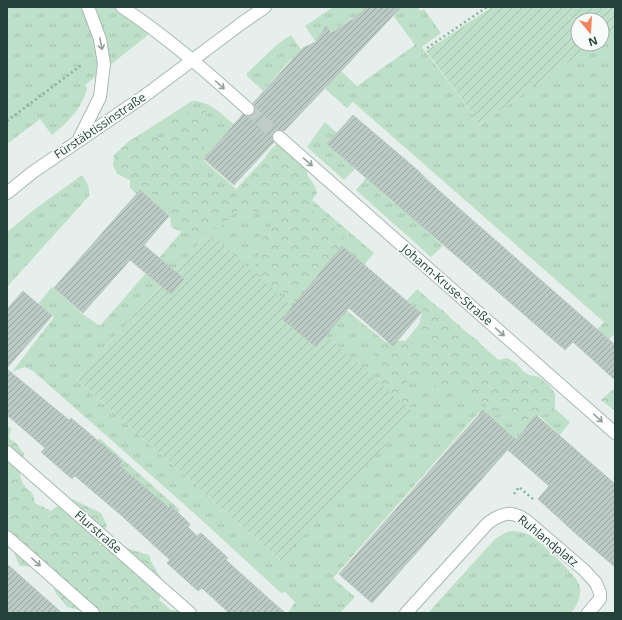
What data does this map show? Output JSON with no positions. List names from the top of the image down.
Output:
{
  "streets": {
    "street": [
      "Fürstäbtissinstraße",
      "Johann-Kruse-Straße",
      "Flurstraße",
      "Ruhlandplatz"
    ]
  },
  "one_way": ["Johann-Kruse-Straße"],
  "north": "bottom"
}
